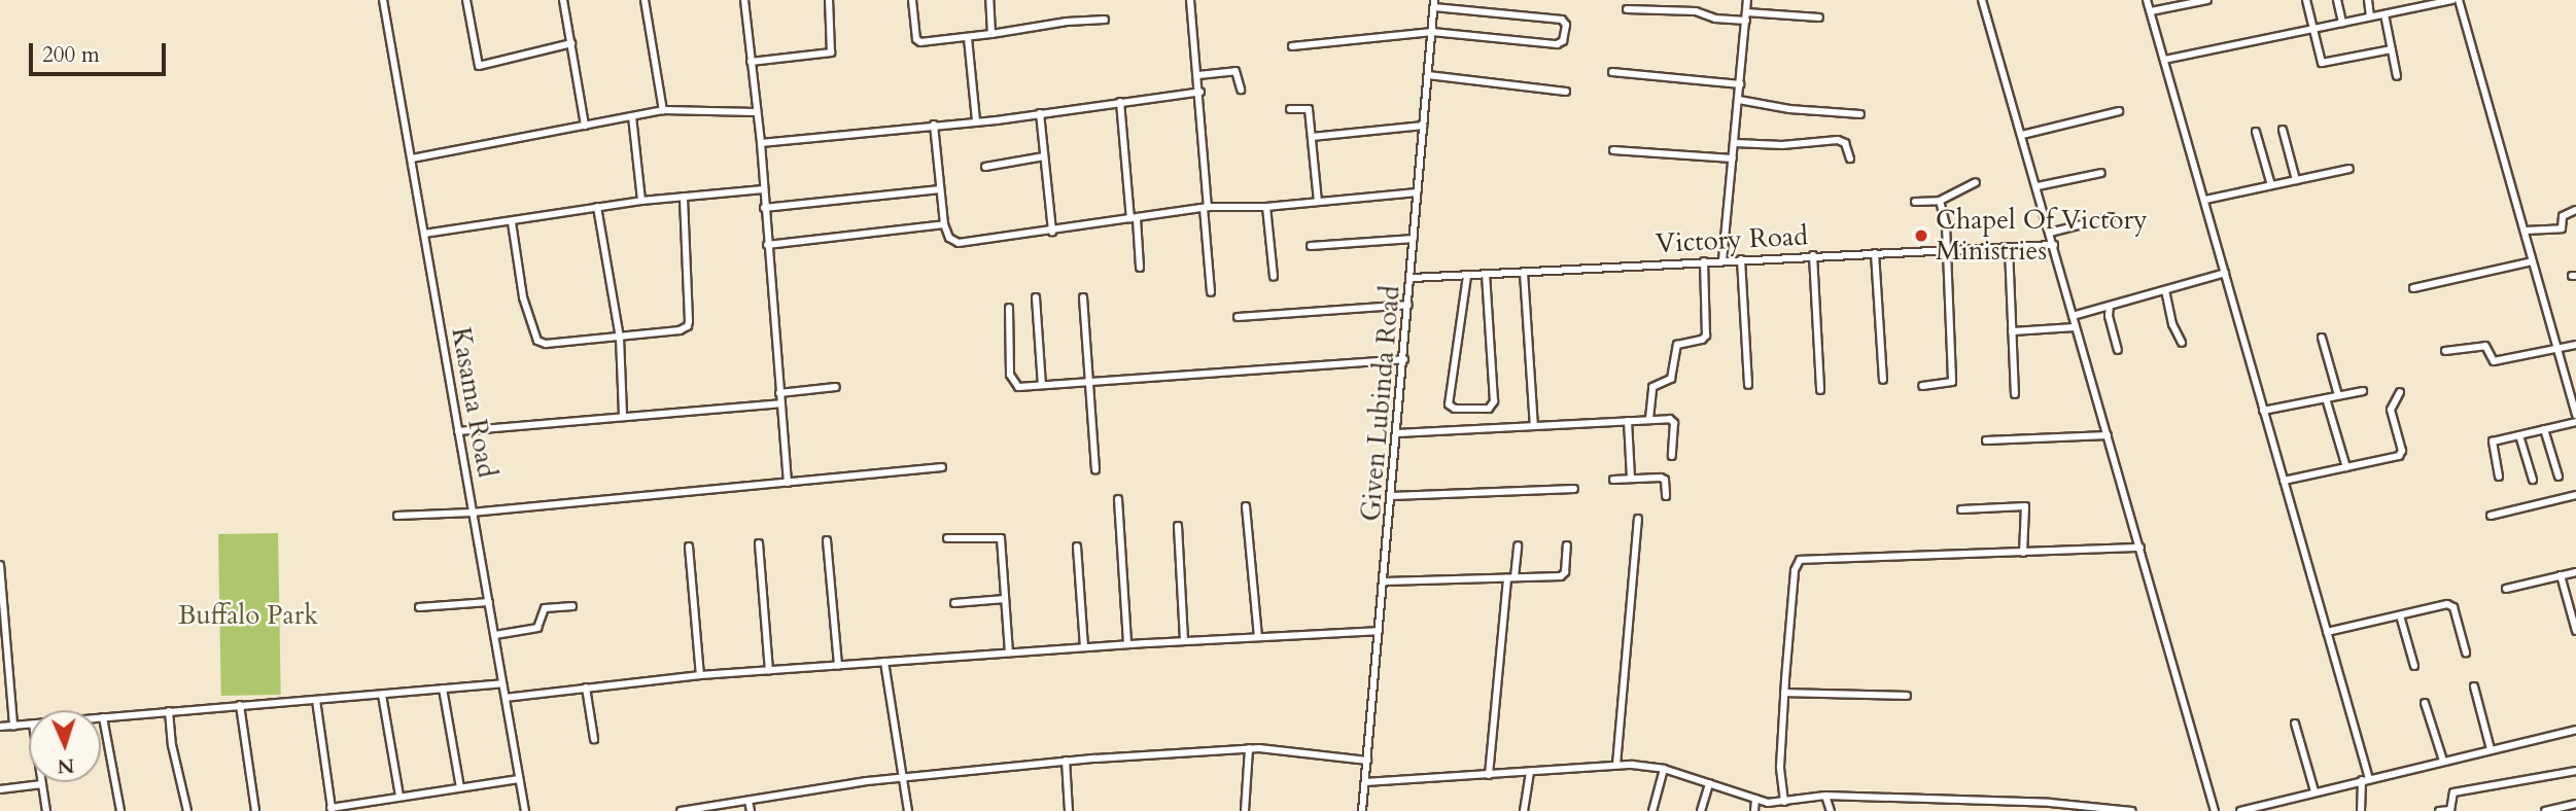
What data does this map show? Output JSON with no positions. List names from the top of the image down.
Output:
{
  "streets": {
    "street": ["Victory Road", "Kasama Road", "Given Lubinda Road"]
  },
  "crossings": [
    ["Victory Road", "Given Lubinda Road"]
  ],
  "parks": ["Buffalo Park"],
  "places": ["Chapel Of Victory Ministries"],
  "scale_bar": "200 m",
  "north": "bottom"
}
